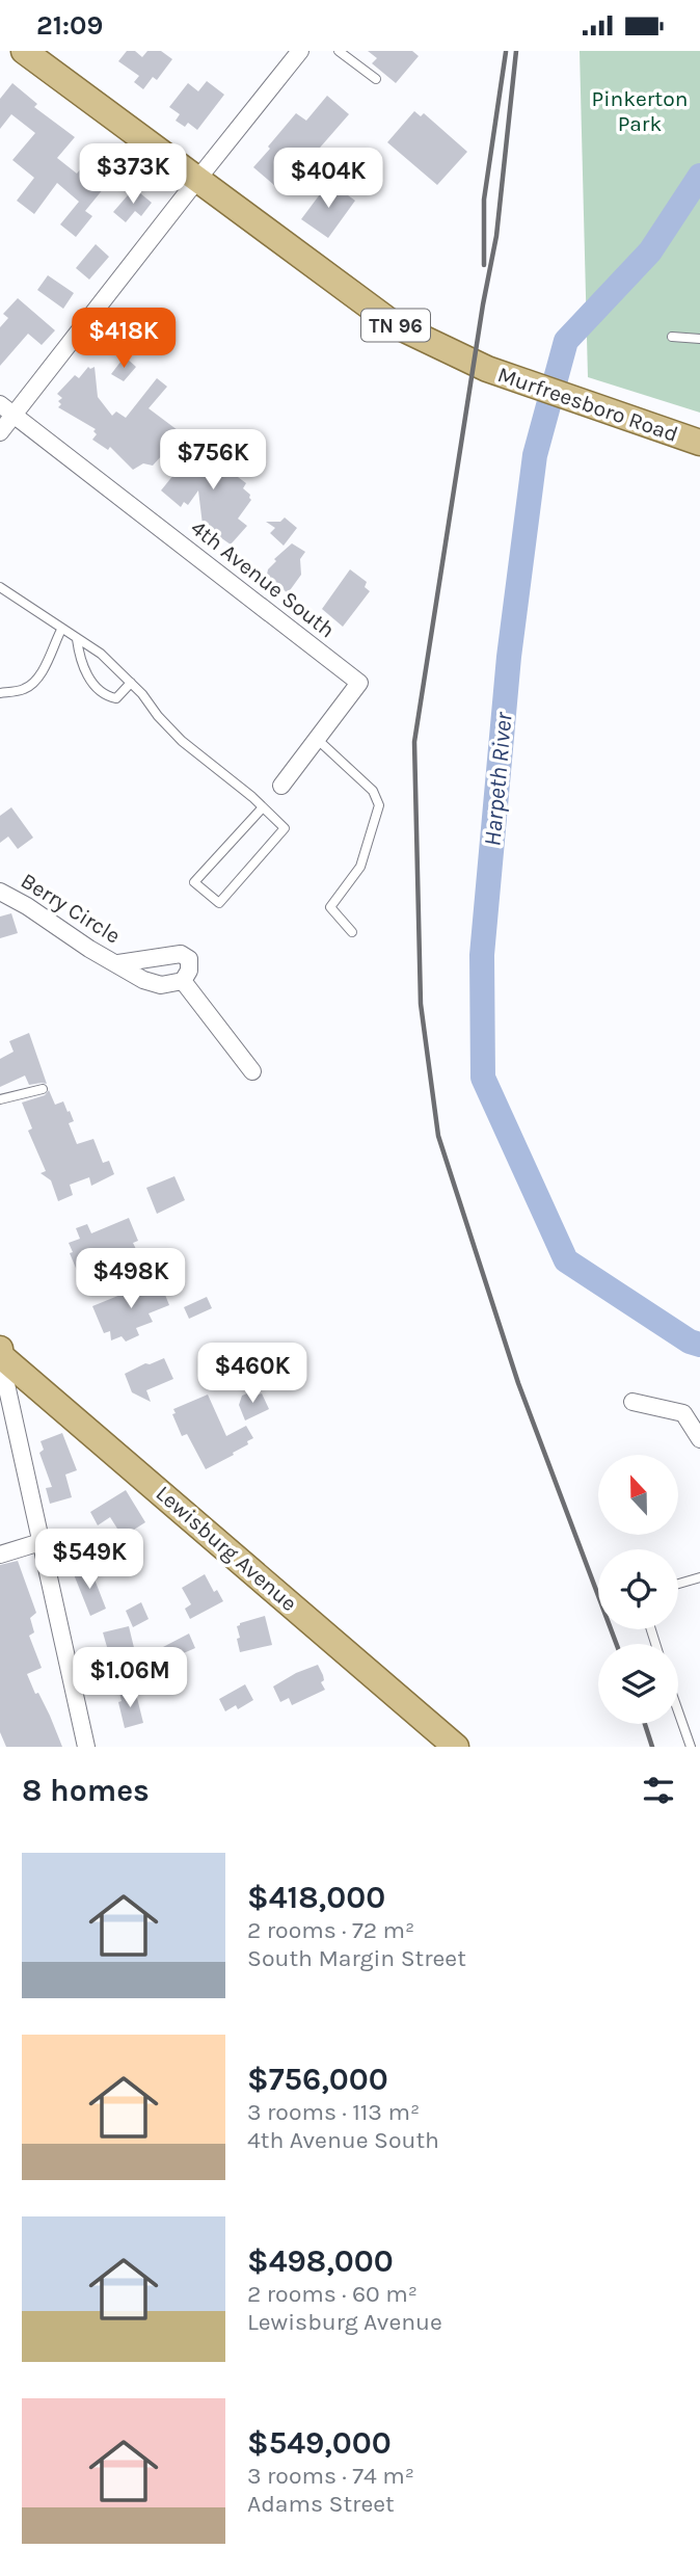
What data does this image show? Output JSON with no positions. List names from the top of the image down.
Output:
{
  "streets": {
    "main road": ["TN 96", "Murfreesboro Road", "Lewisburg Avenue"],
    "street": ["4th Avenue South", "Berry Circle"]
  },
  "crossings": [
    ["TN 96", "Murfreesboro Road"]
  ],
  "water": ["Harpeth River"],
  "parks": ["Pinkerton Park"],
  "north": "top",
  "page": {
    "status": "21:09",
    "price": [
      "$373K",
      "$404K",
      "$418K",
      "$756K",
      "$498K",
      "$460K",
      "$549K",
      "$1.06M"
    ],
    "heading": "8 homes",
    "list": [
      {
        "name": "$418,000",
        "note": "2 rooms · 72 m² · South Margin Street"
      },
      {
        "name": "$756,000",
        "note": "3 rooms · 113 m² · 4th Avenue South"
      },
      {
        "name": "$498,000",
        "note": "2 rooms · 60 m² · Lewisburg Avenue"
      },
      {
        "name": "$549,000",
        "note": "3 rooms · 74 m² · Adams Street"
      }
    ]
  }
}
